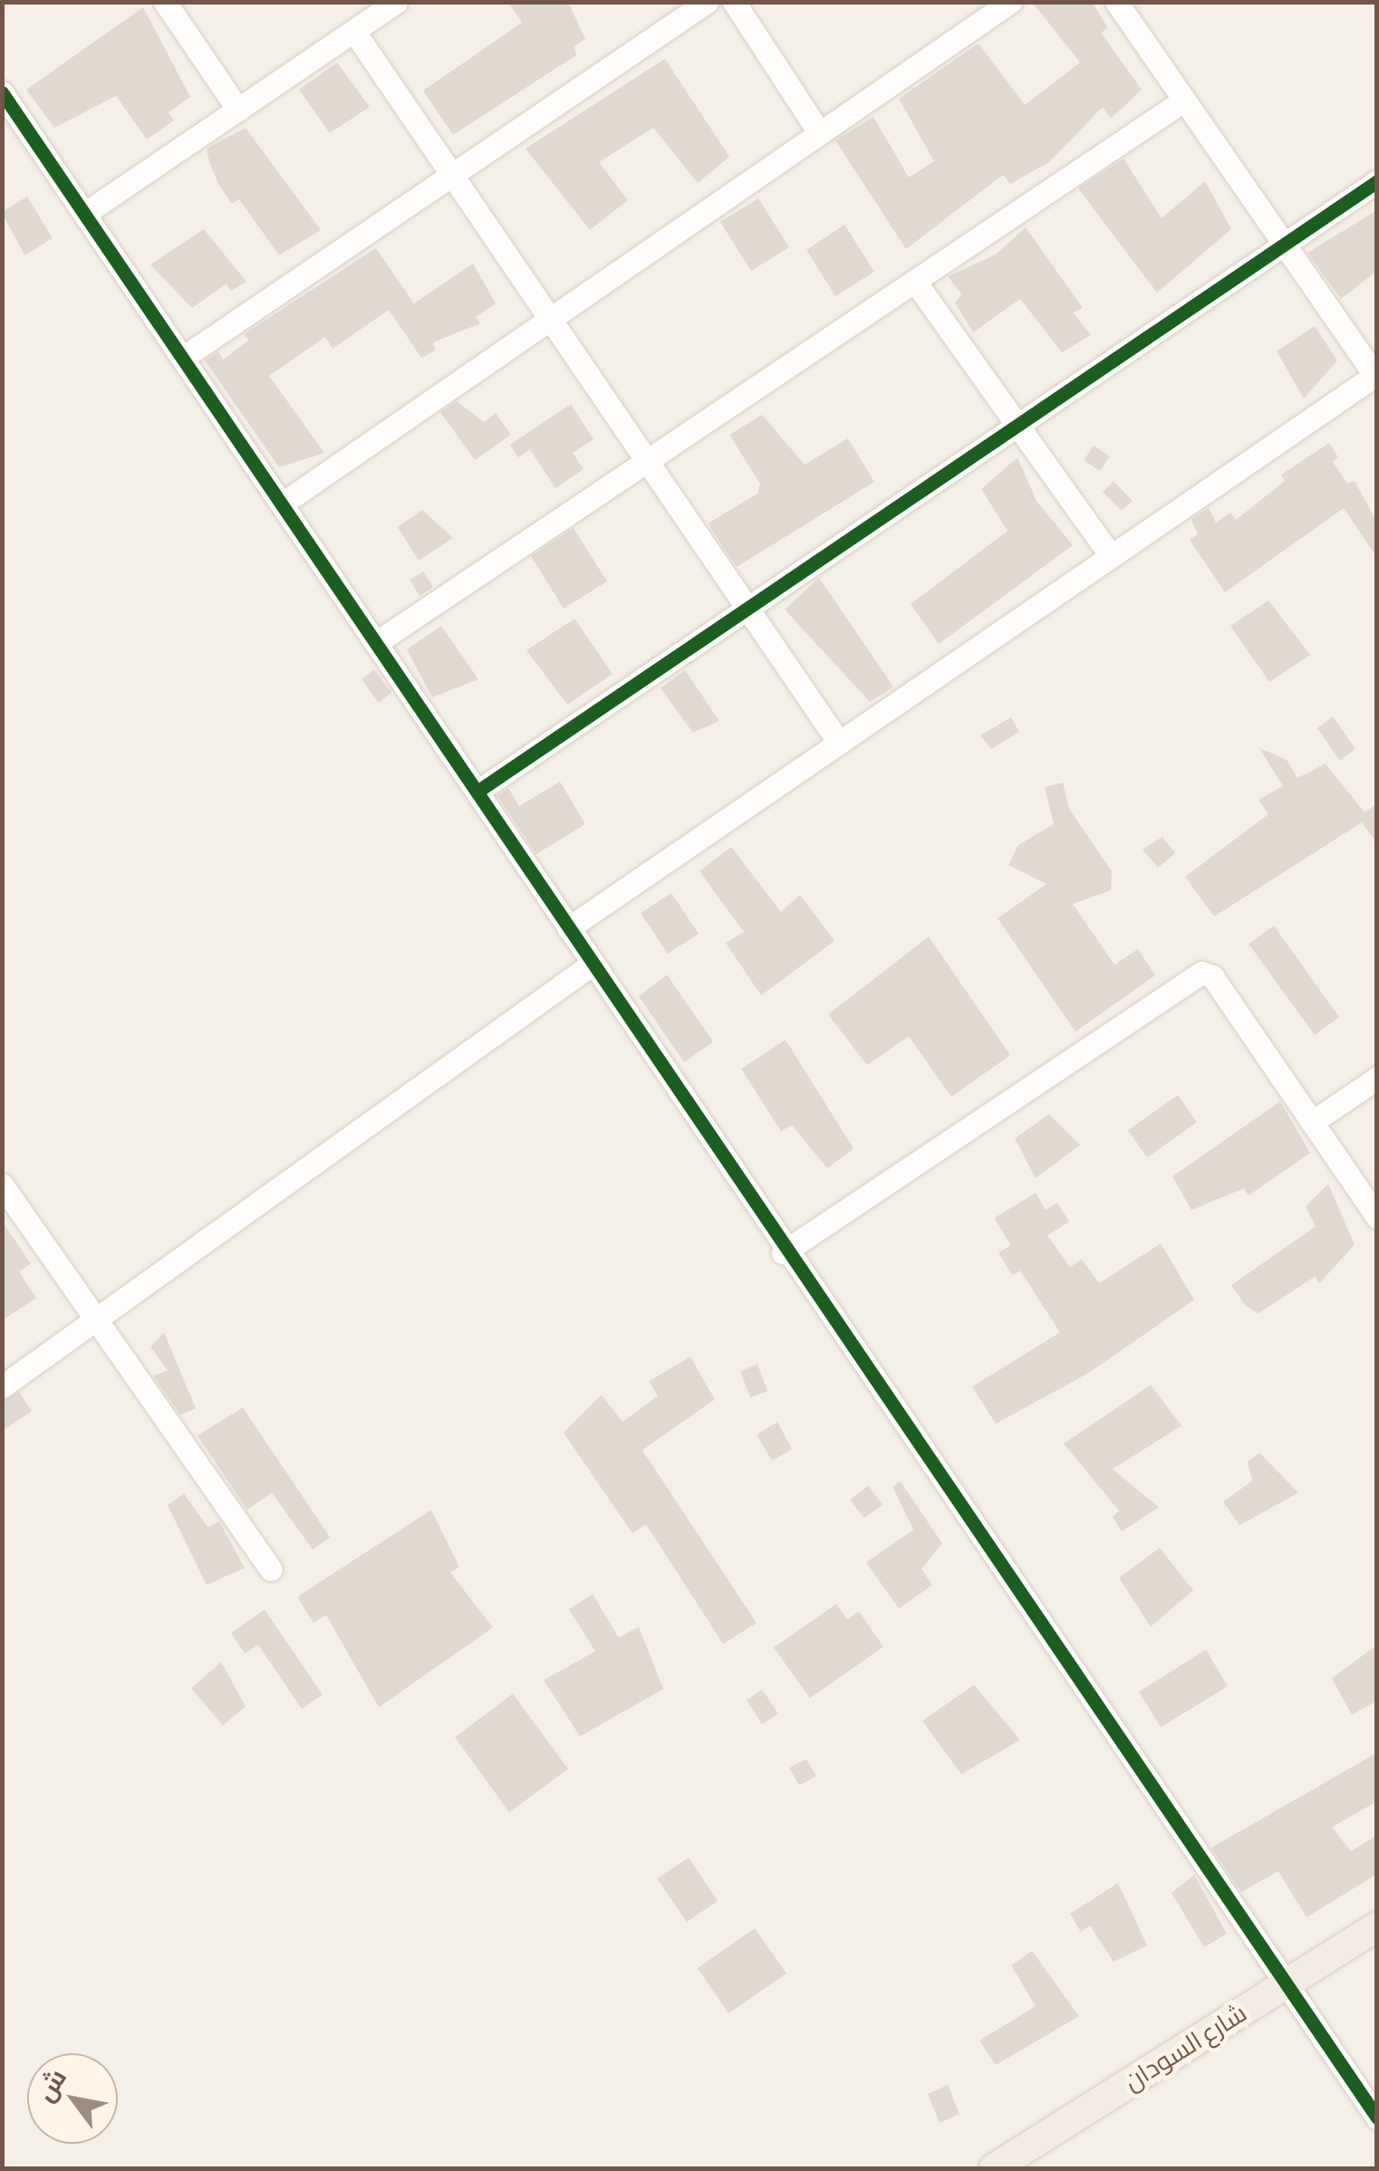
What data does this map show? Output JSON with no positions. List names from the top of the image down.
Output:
{
  "streets": {
    "main road": ["شارع السودان"]
  },
  "north": "top left"
}
